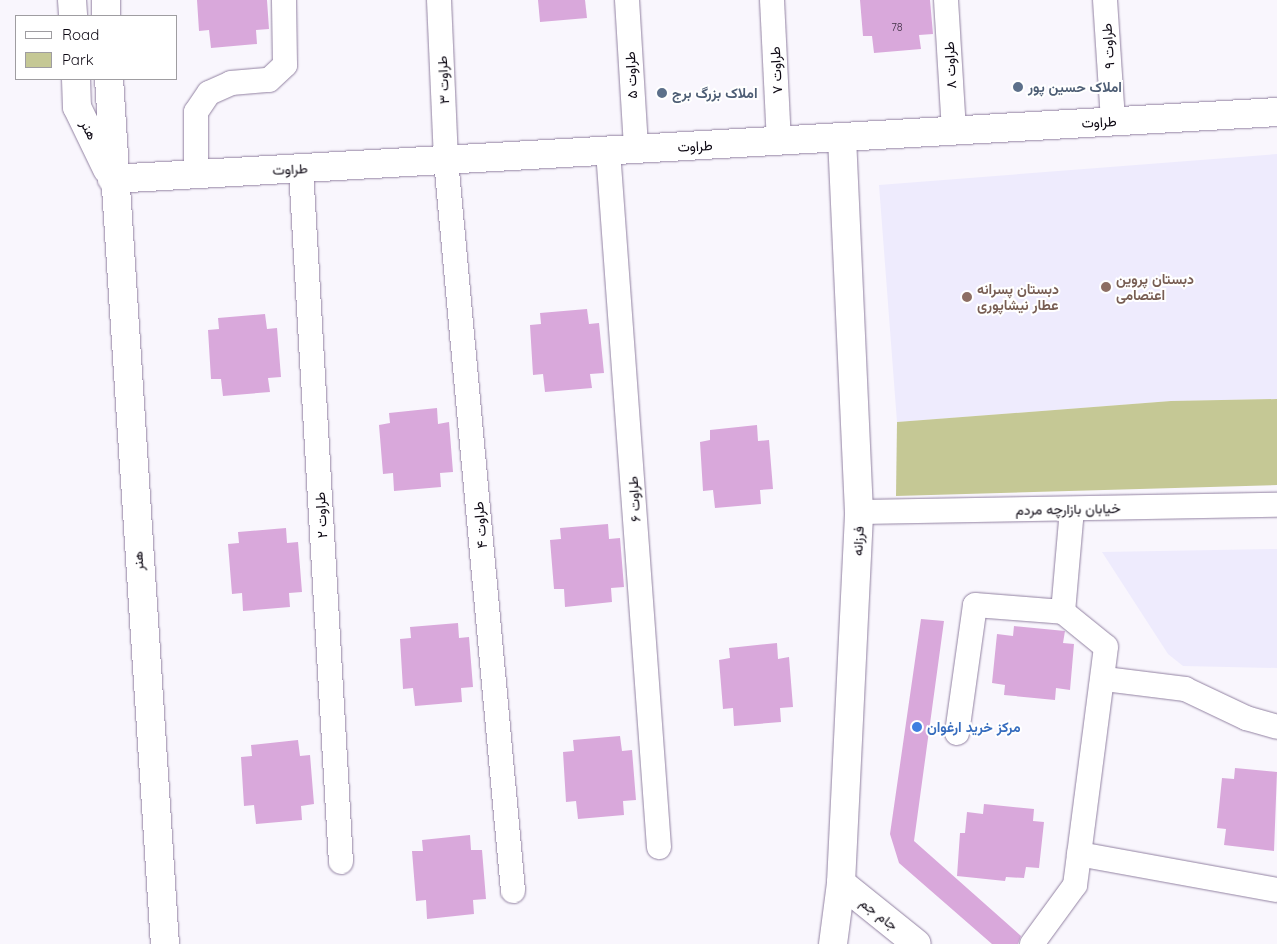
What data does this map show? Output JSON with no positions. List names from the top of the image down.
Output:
{
  "streets": {
    "street": [
      "طراوت ۹",
      "طراوت ۸",
      "طراوت ۷",
      "طراوت ۵",
      "طراوت ۳",
      "طراوت",
      "هنر",
      "طراوت ۶",
      "خیابان بازارچه مردم",
      "طراوت ۲",
      "طراوت ۴",
      "فرزانه",
      "جام جم"
    ]
  },
  "crossings": [
    ["طراوت ۹", "طراوت"],
    ["طراوت ۸", "طراوت"],
    ["طراوت ۷", "طراوت"],
    ["طراوت ۵", "طراوت"],
    ["طراوت ۳", "طراوت"],
    ["طراوت ۳", "طراوت ۴"],
    ["طراوت", "هنر"],
    ["طراوت", "طراوت ۶"],
    ["طراوت", "طراوت ۲"],
    ["طراوت", "طراوت ۴"],
    ["طراوت", "فرزانه"],
    ["خیابان بازارچه مردم", "فرزانه"],
    ["فرزانه", "جام جم"]
  ],
  "places": [
    "املاک حسین پور",
    "املاک بزرگ برج",
    "دبستان پروین اعتصامی",
    "دبستان پسرانه عطار نیشاپوری",
    "مرکز خرید ارغوان"
  ],
  "house_numbers": ["78"],
  "legend": ["Road", "Park"]
}
